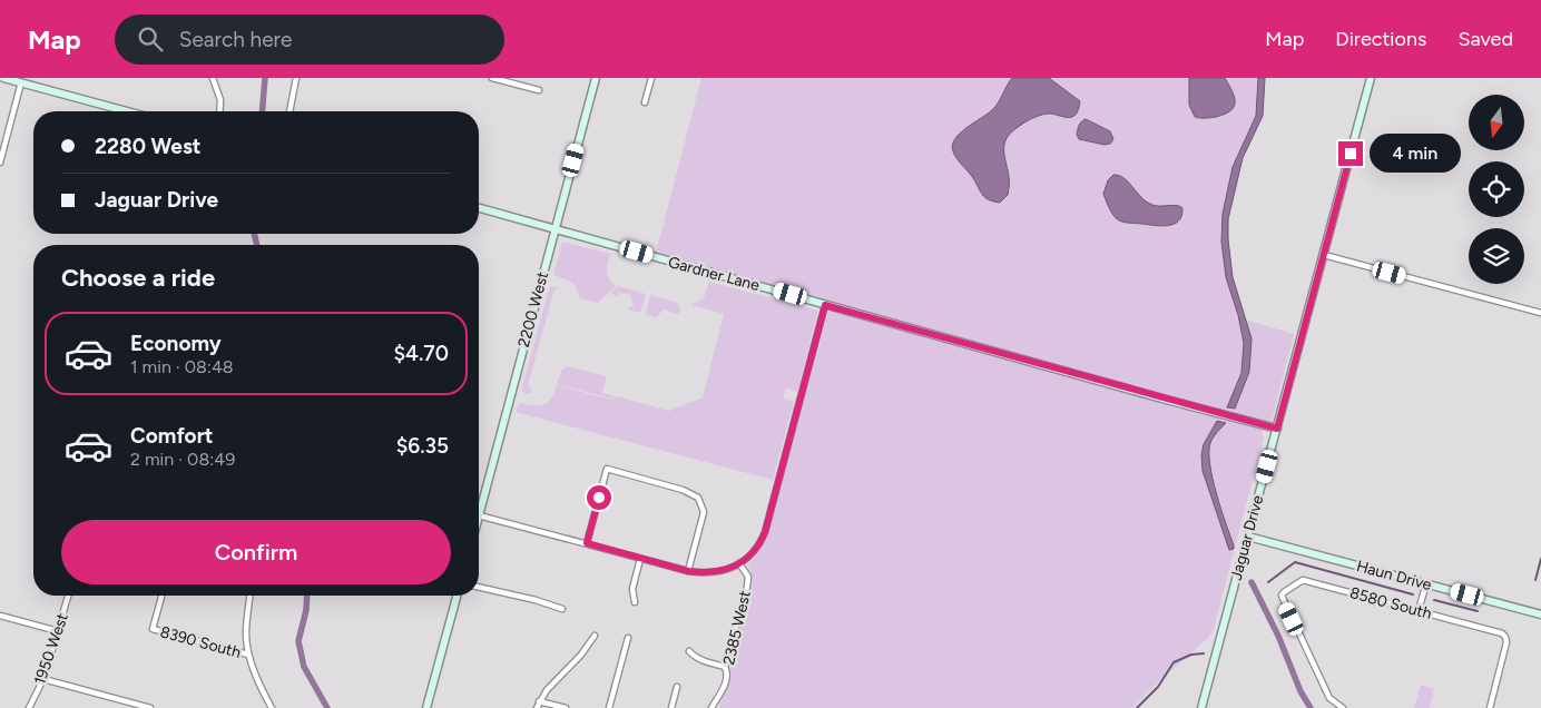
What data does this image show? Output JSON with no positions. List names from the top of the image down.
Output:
{
  "streets": {
    "street": [
      "Gardner Lane",
      "2200 West",
      "Jaguar Drive",
      "Haun Drive",
      "8580 South",
      "2385 West",
      "8390 South",
      "1950 West"
    ]
  },
  "crossings": [
    ["Gardner Lane", "2200 West"],
    ["Gardner Lane", "Jaguar Drive"],
    ["Jaguar Drive", "Haun Drive"]
  ],
  "north": "bottom",
  "page": {
    "header": "Map",
    "search": "Search here",
    "nav": ["Map", "Directions", "Saved"],
    "banner": ["2280 West", "Jaguar Drive"],
    "bubble": "4 min",
    "heading": "Choose a ride",
    "list": [
      {
        "name": "Economy",
        "note": "1 min · 08:48",
        "value": "$4.70"
      },
      {
        "name": "Comfort",
        "note": "2 min · 08:49",
        "value": "$6.35"
      }
    ],
    "buttons": "Confirm"
  }
}
